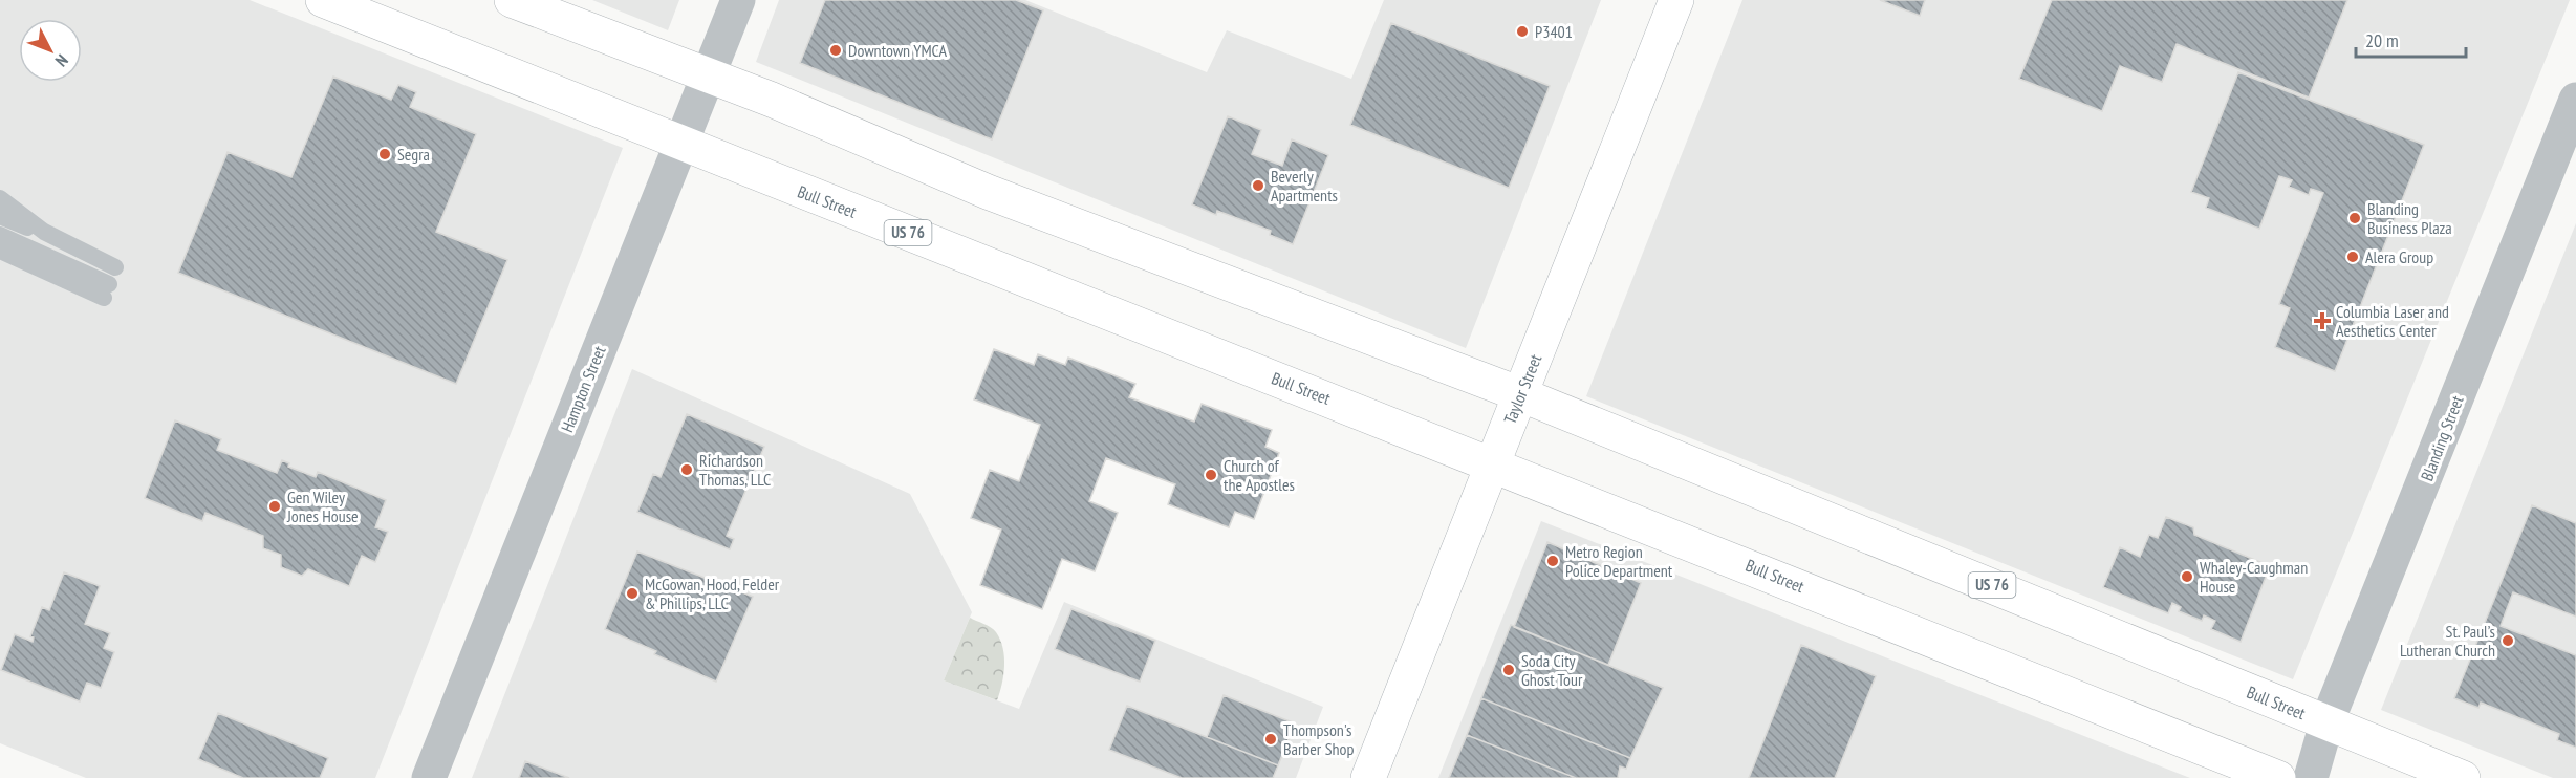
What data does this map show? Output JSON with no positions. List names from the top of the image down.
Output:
{
  "streets": {
    "main road": ["Bull Street", "US 76", "Taylor Street"],
    "street": ["Hampton Street", "Blanding Street"]
  },
  "crossings": [
    ["Bull Street", "Hampton Street"],
    ["Bull Street", "Taylor Street"],
    ["Bull Street", "Blanding Street"]
  ],
  "places": {
    "other": [
      "P3401",
      "Downtown YMCA",
      "Segra",
      "Beverly Apartments",
      "Blanding Business Plaza",
      "Alera Group",
      "Richardson Thomas, LLC",
      "Church of the Apostles",
      "Gen Wiley Jones House",
      "Metro Region Police Department",
      "Whaley-Caughman House",
      "McGowan, Hood, Felder & Phillips, LLC",
      "St. Paul’s Lutheran Church",
      "Soda City Ghost Tour",
      "Thompson's Barber Shop"
    ],
    "health": ["Columbia Laser and Aesthetics Center"]
  },
  "scale_bar": "20 m",
  "north": "bottom right"
}
